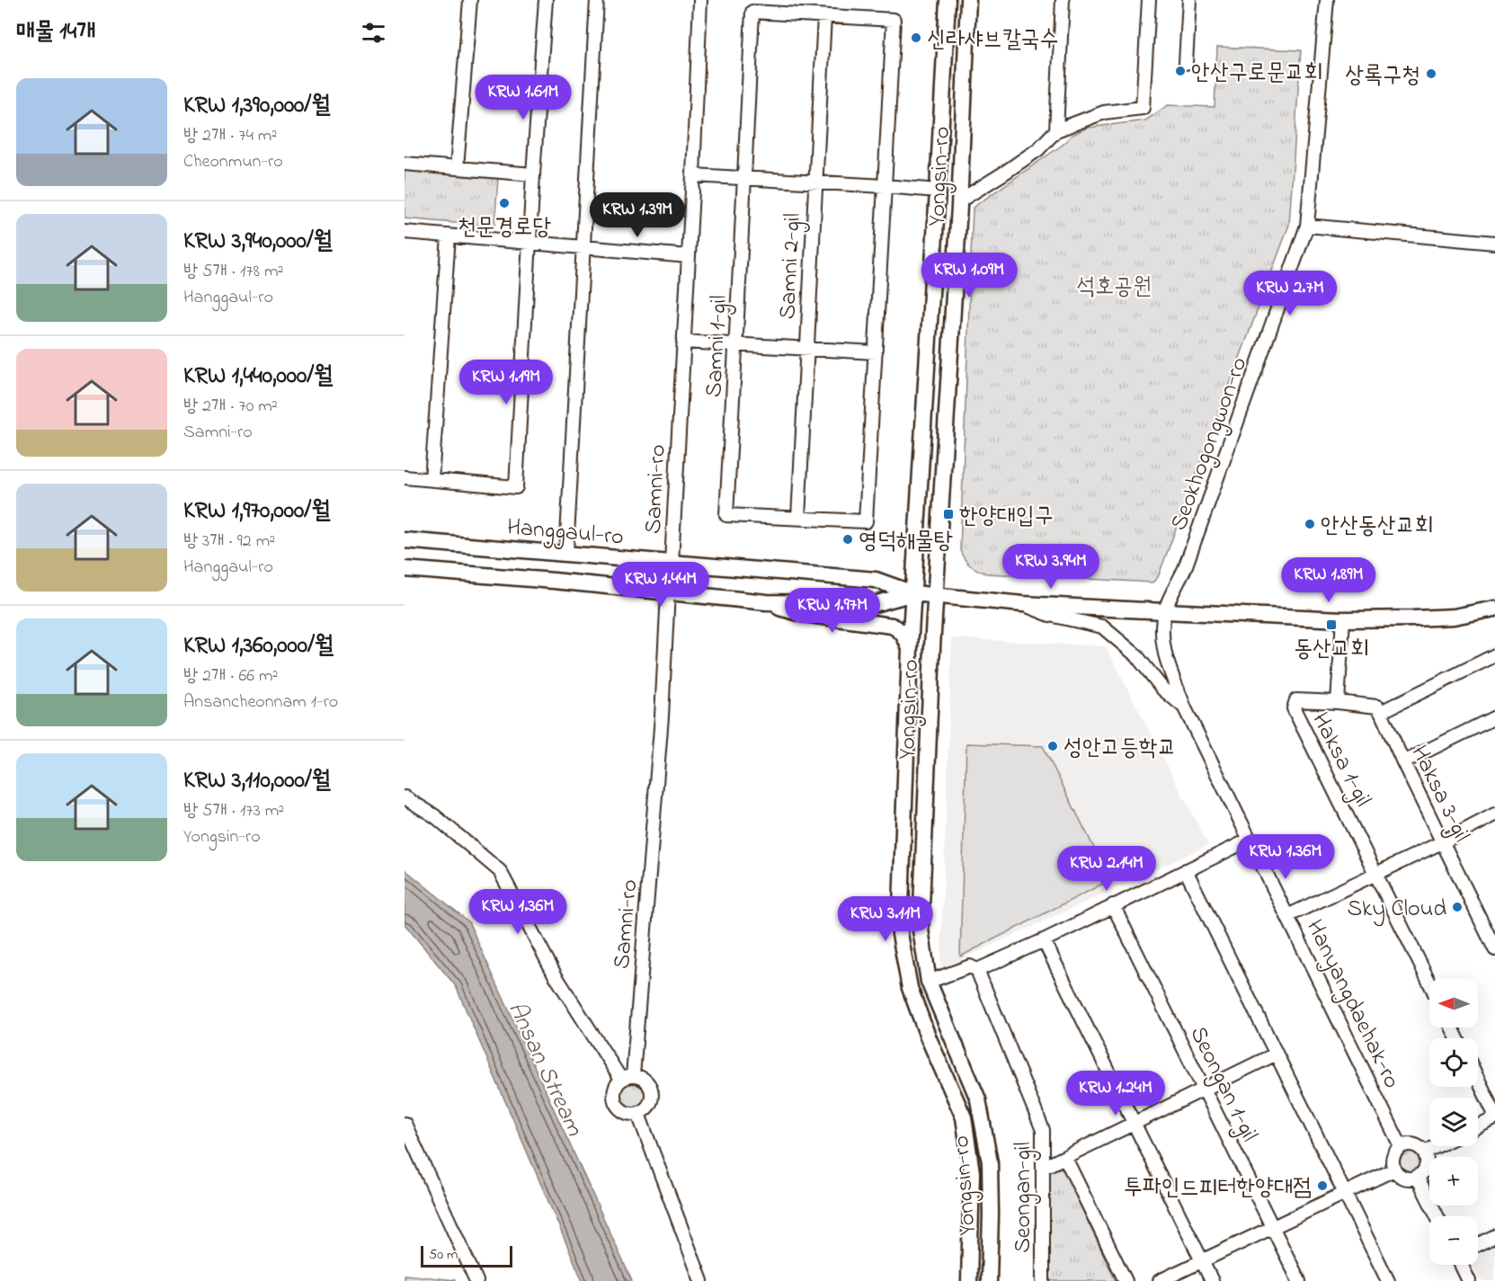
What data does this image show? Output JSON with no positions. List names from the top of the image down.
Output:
{
  "streets": {
    "main road": ["Yongsin-ro", "Hanggaul-ro"],
    "street": [
      "Samni 2-gil",
      "Samni 1-gil",
      "Seokhogongwon-ro",
      "Samni-ro",
      "Haksa 1-gil",
      "Haksa 3-gil",
      "Hanyangdaehak-ro",
      "Seongan 1-gil",
      "Seongan-gil"
    ]
  },
  "crossings": [
    ["Yongsin-ro", "Hanggaul-ro"],
    ["Samni 2-gil", "Samni 1-gil"],
    ["Seokhogongwon-ro", "Hanggaul-ro"],
    ["Seokhogongwon-ro", "Hanyangdaehak-ro"],
    ["Samni-ro", "Hanggaul-ro"],
    ["Hanggaul-ro", "Hanyangdaehak-ro"],
    ["Haksa 1-gil", "Haksa 3-gil"]
  ],
  "water": ["Ansan Stream"],
  "parks": ["석호공원"],
  "places": {
    "other": [
      "신라샤브칼국수",
      "안산구로문교회",
      "상록구청",
      "천문경로당",
      "안산동산교회",
      "영덕해물탕",
      "성안고등학교",
      "Sky Cloud",
      "투파인드피터한양대점"
    ],
    "transit": ["한양대입구", "동산교회"]
  },
  "scale_bar": "50 m",
  "north": "left",
  "page": {
    "heading": "매물 14개",
    "list": [
      {
        "name": "KRW 1,390,000/월",
        "note": "방 2개 · 74 m² · Cheonmun-ro"
      },
      {
        "name": "KRW 3,940,000/월",
        "note": "방 5개 · 178 m² · Hanggaul-ro"
      },
      {
        "name": "KRW 1,440,000/월",
        "note": "방 2개 · 70 m² · Samni-ro"
      },
      {
        "name": "KRW 1,970,000/월",
        "note": "방 3개 · 92 m² · Hanggaul-ro"
      },
      {
        "name": "KRW 1,360,000/월",
        "note": "방 2개 · 66 m² · Ansancheonnam 1-ro"
      },
      {
        "name": "KRW 3,110,000/월",
        "note": "방 5개 · 173 m² · Yongsin-ro"
      }
    ],
    "price": [
      "KRW 1.61M",
      "KRW 1.39M",
      "KRW 1.09M",
      "KRW 2.7M",
      "KRW 1.19M",
      "KRW 3.94M",
      "KRW 1.89M",
      "KRW 1.44M",
      "KRW 1.97M",
      "KRW 1.36M",
      "KRW 2.14M",
      "KRW 1.36M",
      "KRW 3.11M",
      "KRW 1.24M"
    ],
    "map_buttons": ["+", "−"],
    "scale": "50 m"
  }
}
